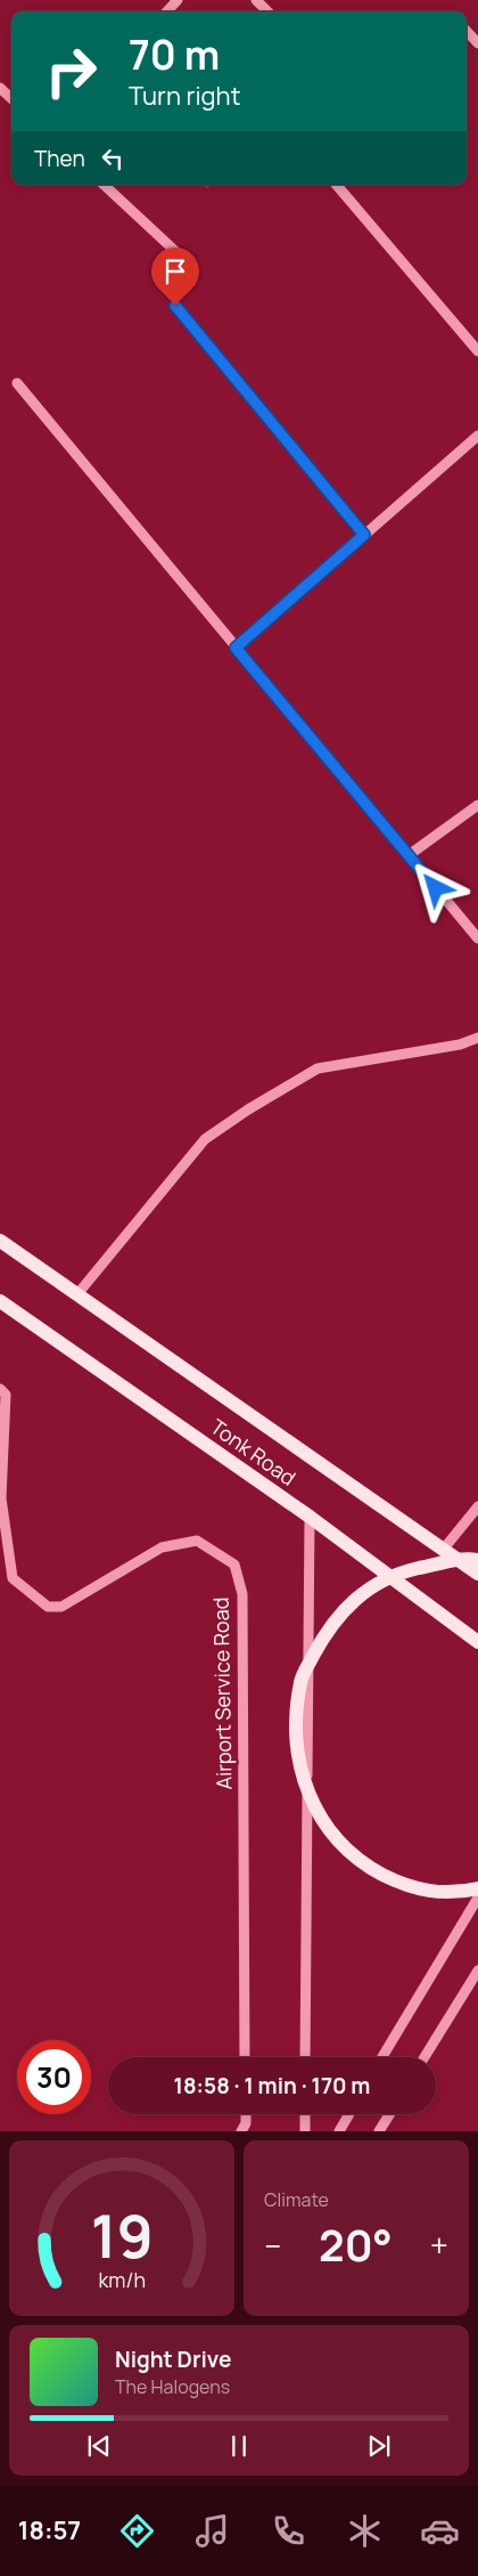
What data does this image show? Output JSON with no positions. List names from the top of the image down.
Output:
{
  "streets": {
    "main road": ["Tonk Road"],
    "street": ["Airport Service Road"]
  },
  "page": {
    "turn": ["70 m", "Turn right"],
    "then": "Then",
    "limit": "30",
    "trip": "18:58 · 1 min · 170 m",
    "tile": "Climate",
    "heat": ["−", "20°", "+"],
    "song": ["Night Drive", "The Halogens"],
    "tabs": "18:57",
    "gauge": ["19", "km/h"]
  }
}
